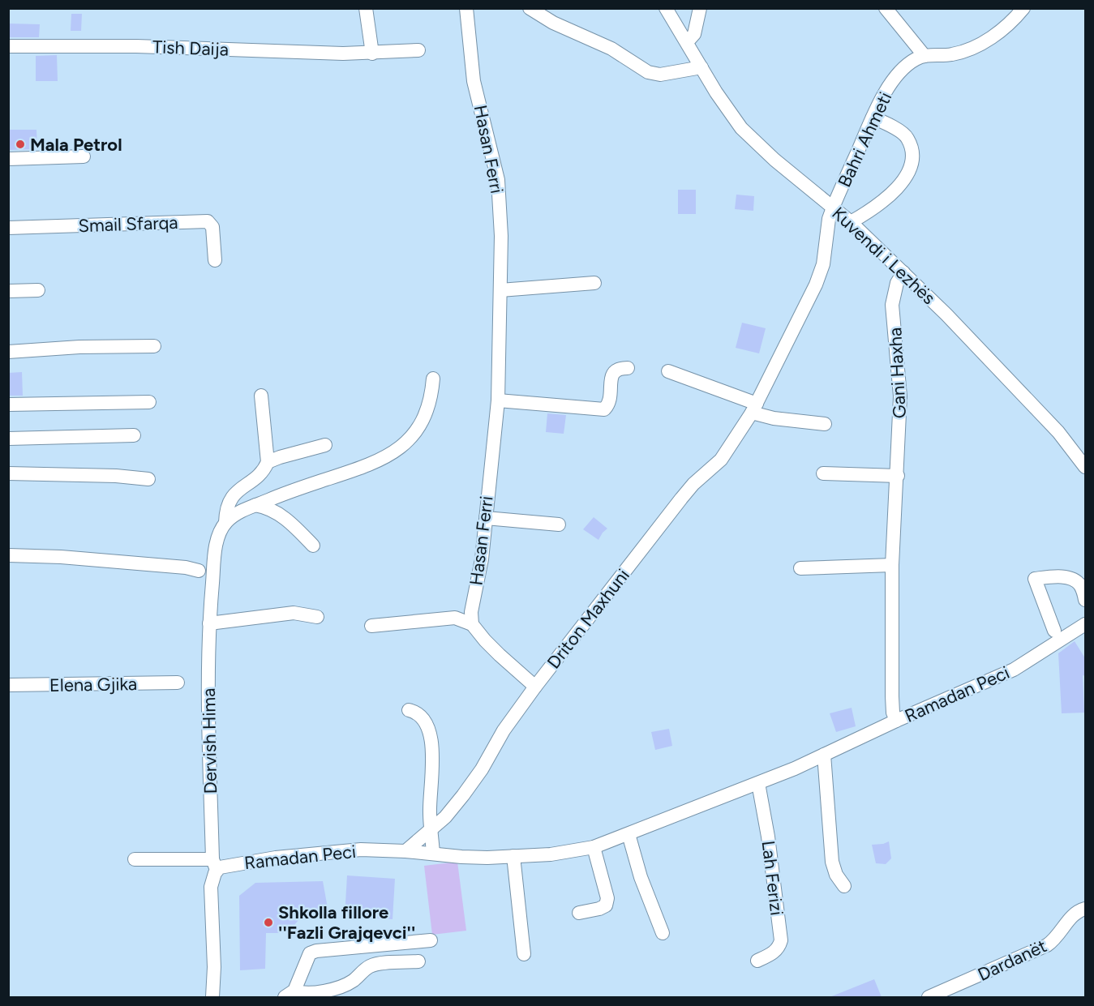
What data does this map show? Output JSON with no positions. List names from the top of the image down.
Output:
{
  "streets": {
    "street": [
      "Tish Daija",
      "Bahri Ahmeti",
      "Hasan Ferri",
      "Smail Sfarqa",
      "Kuvendi i Lezhës",
      "Gani Haxha",
      "Driton Maxhuni",
      "Elena Gjika",
      "Ramadan Peci",
      "Dervish Hima",
      "Lah Ferizi",
      "Dardanët"
    ]
  },
  "crossings": [
    ["Bahri Ahmeti", "Kuvendi i Lezhës"],
    ["Bahri Ahmeti", "Driton Maxhuni"],
    ["Kuvendi i Lezhës", "Gani Haxha"],
    ["Kuvendi i Lezhës", "Driton Maxhuni"],
    ["Gani Haxha", "Ramadan Peci"],
    ["Driton Maxhuni", "Ramadan Peci"],
    ["Ramadan Peci", "Dervish Hima"],
    ["Ramadan Peci", "Lah Ferizi"]
  ],
  "places": ["Mala Petrol", "Shkolla fillore ''Fazli Grajqevci''"]
}
